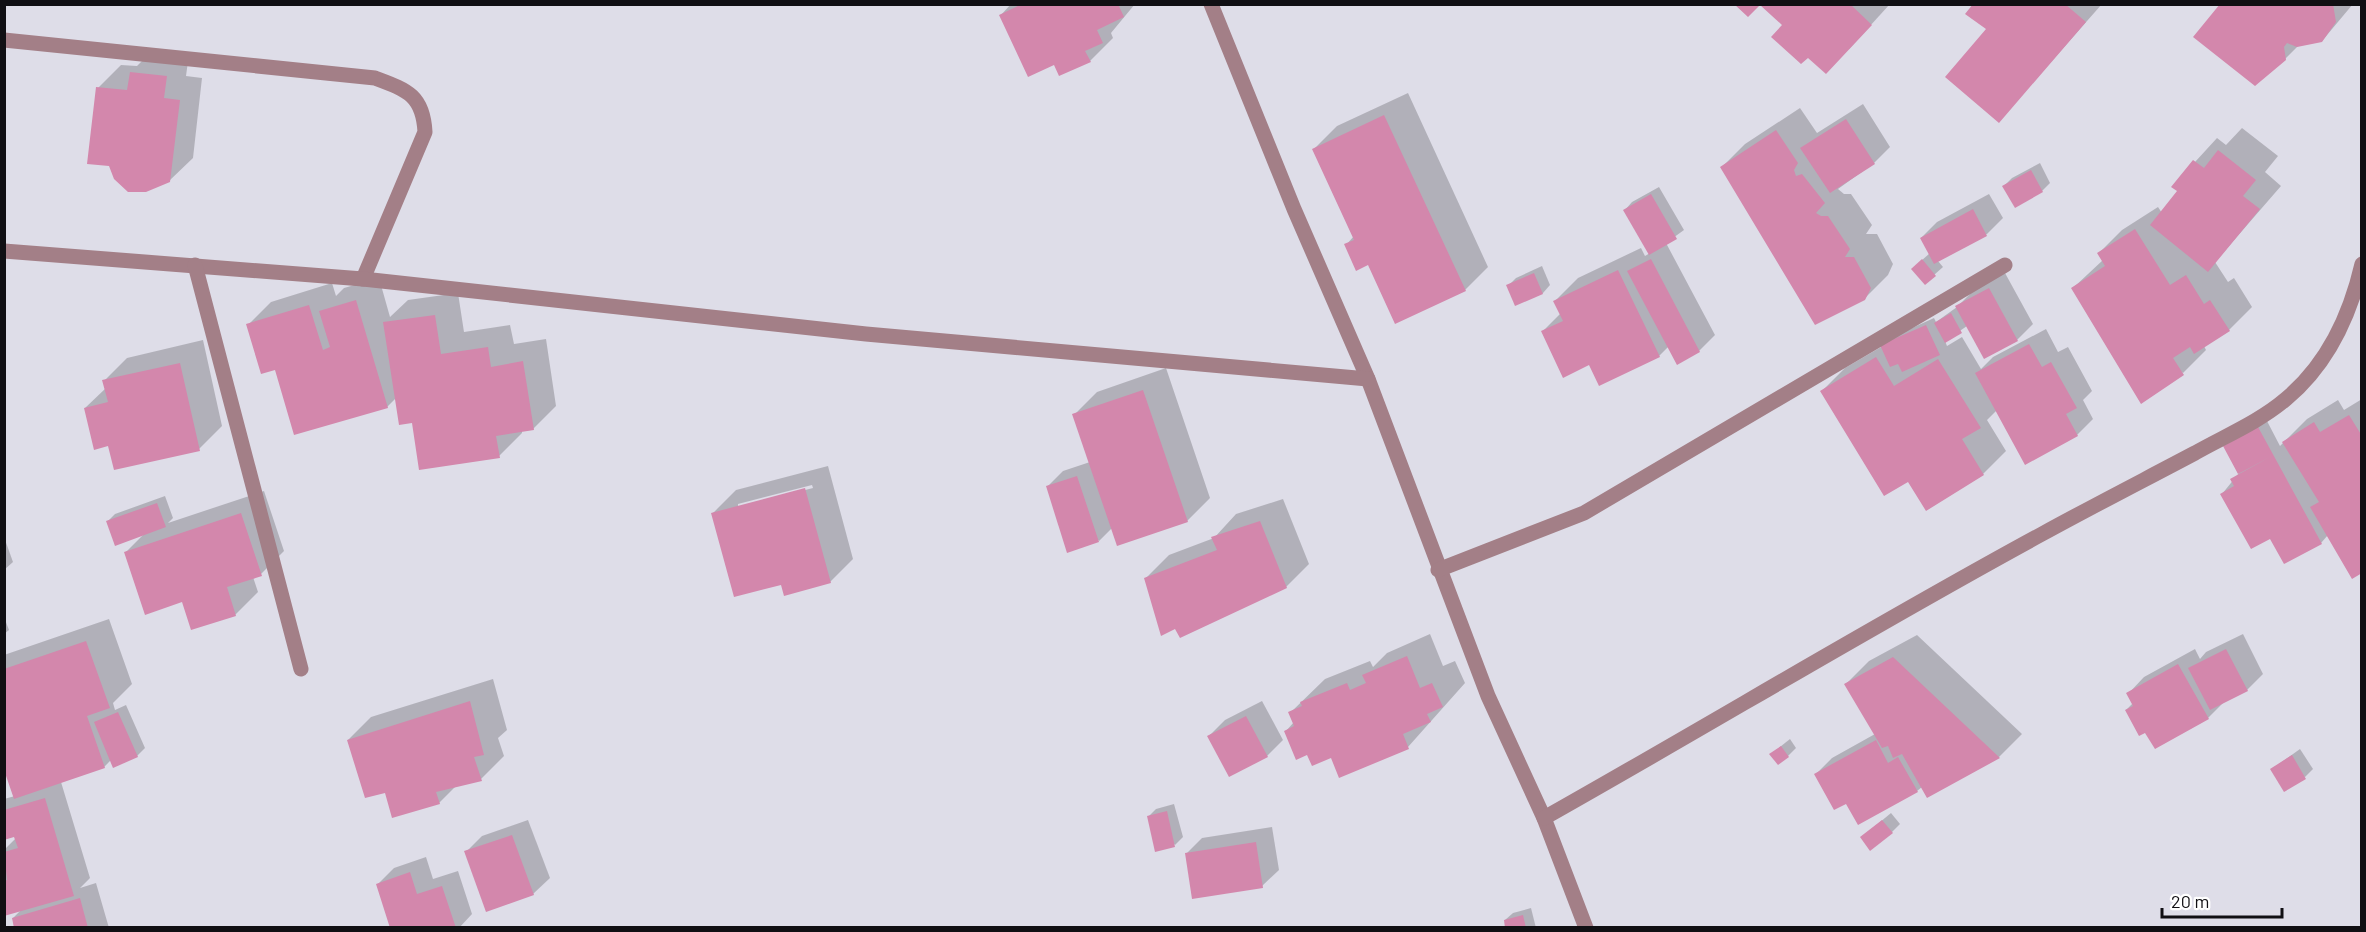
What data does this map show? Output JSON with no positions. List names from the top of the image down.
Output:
{
  "scale_bar": "20 m"
}
